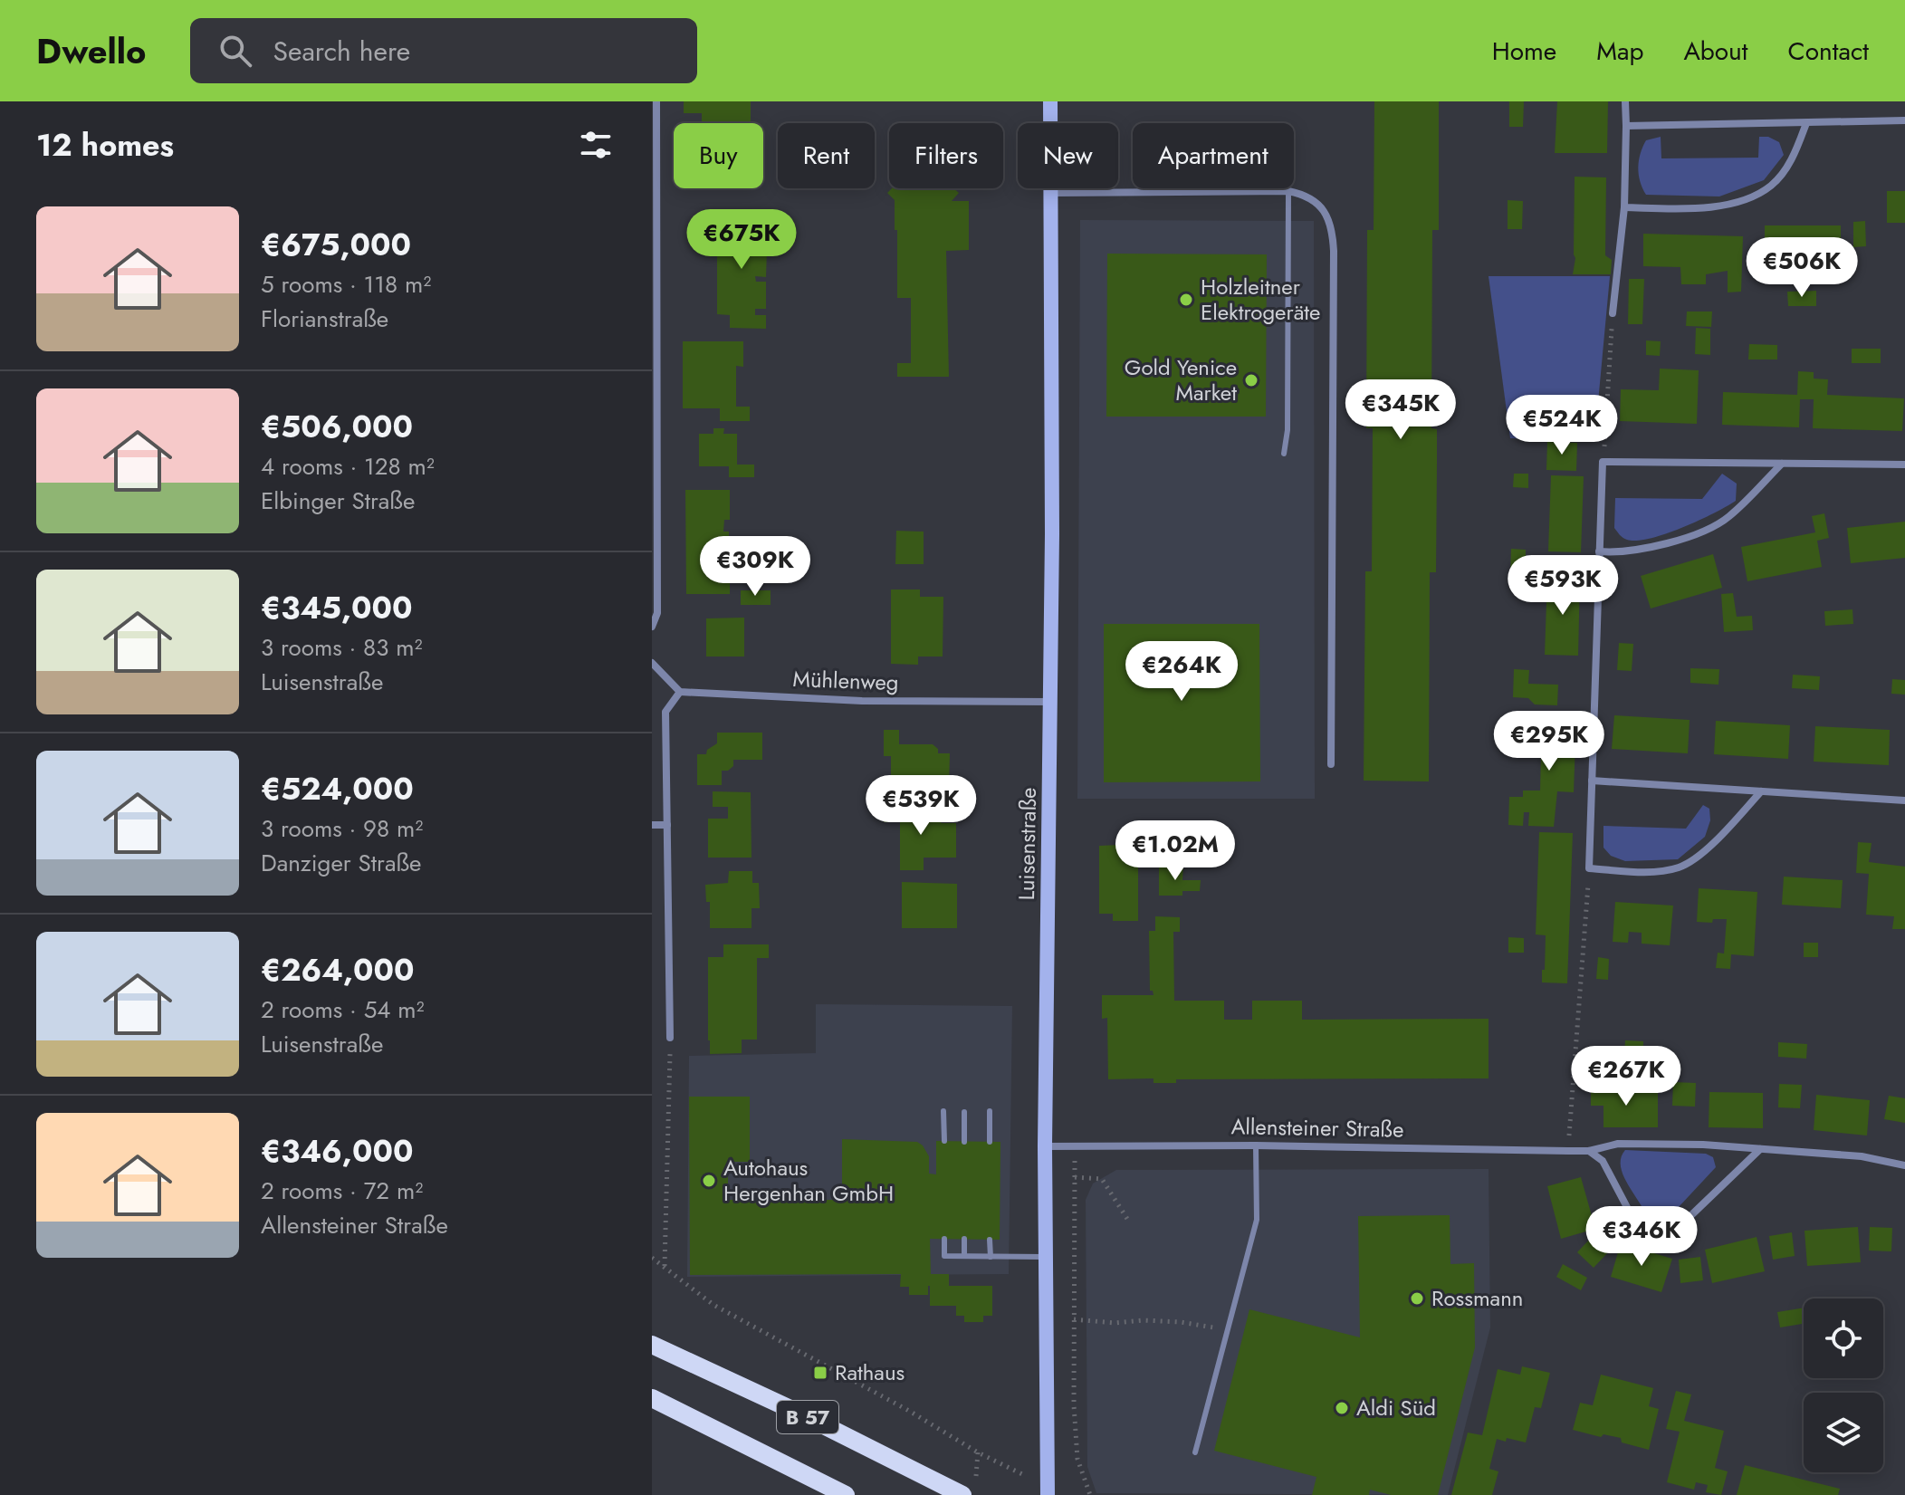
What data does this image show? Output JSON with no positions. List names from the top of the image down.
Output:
{
  "streets": {
    "main road": ["Luisenstraße", "B 57"],
    "street": ["Mühlenweg", "Allensteiner Straße"]
  },
  "crossings": [
    ["Mühlenweg", "Luisenstraße"],
    ["Luisenstraße", "Allensteiner Straße"]
  ],
  "places": {
    "other": [
      "Holzleitner Elektrogeräte",
      "Gold Yenice Market",
      "Autohaus Hergenhan GmbH",
      "Rossmann",
      "Aldi Süd"
    ],
    "transit": ["Rathaus"]
  },
  "page": {
    "header": "Dwello",
    "search": "Search here",
    "nav": [
      "Home",
      "Map",
      "About",
      "Contact"
    ],
    "heading": "12 homes",
    "chip": [
      "Buy",
      "Rent",
      "Filters",
      "New",
      "Apartment"
    ],
    "list": [
      {
        "name": "€675,000",
        "note": "5 rooms · 118 m² · Florianstraße"
      },
      {
        "name": "€506,000",
        "note": "4 rooms · 128 m² · Elbinger Straße"
      },
      {
        "name": "€345,000",
        "note": "3 rooms · 83 m² · Luisenstraße"
      },
      {
        "name": "€524,000",
        "note": "3 rooms · 98 m² · Danziger Straße"
      },
      {
        "name": "€264,000",
        "note": "2 rooms · 54 m² · Luisenstraße"
      },
      {
        "name": "€346,000",
        "note": "2 rooms · 72 m² · Allensteiner Straße"
      }
    ],
    "price": [
      "€675K",
      "€506K",
      "€345K",
      "€524K",
      "€309K",
      "€593K",
      "€264K",
      "€295K",
      "€539K",
      "€1.02M",
      "€267K",
      "€346K"
    ]
  }
}
